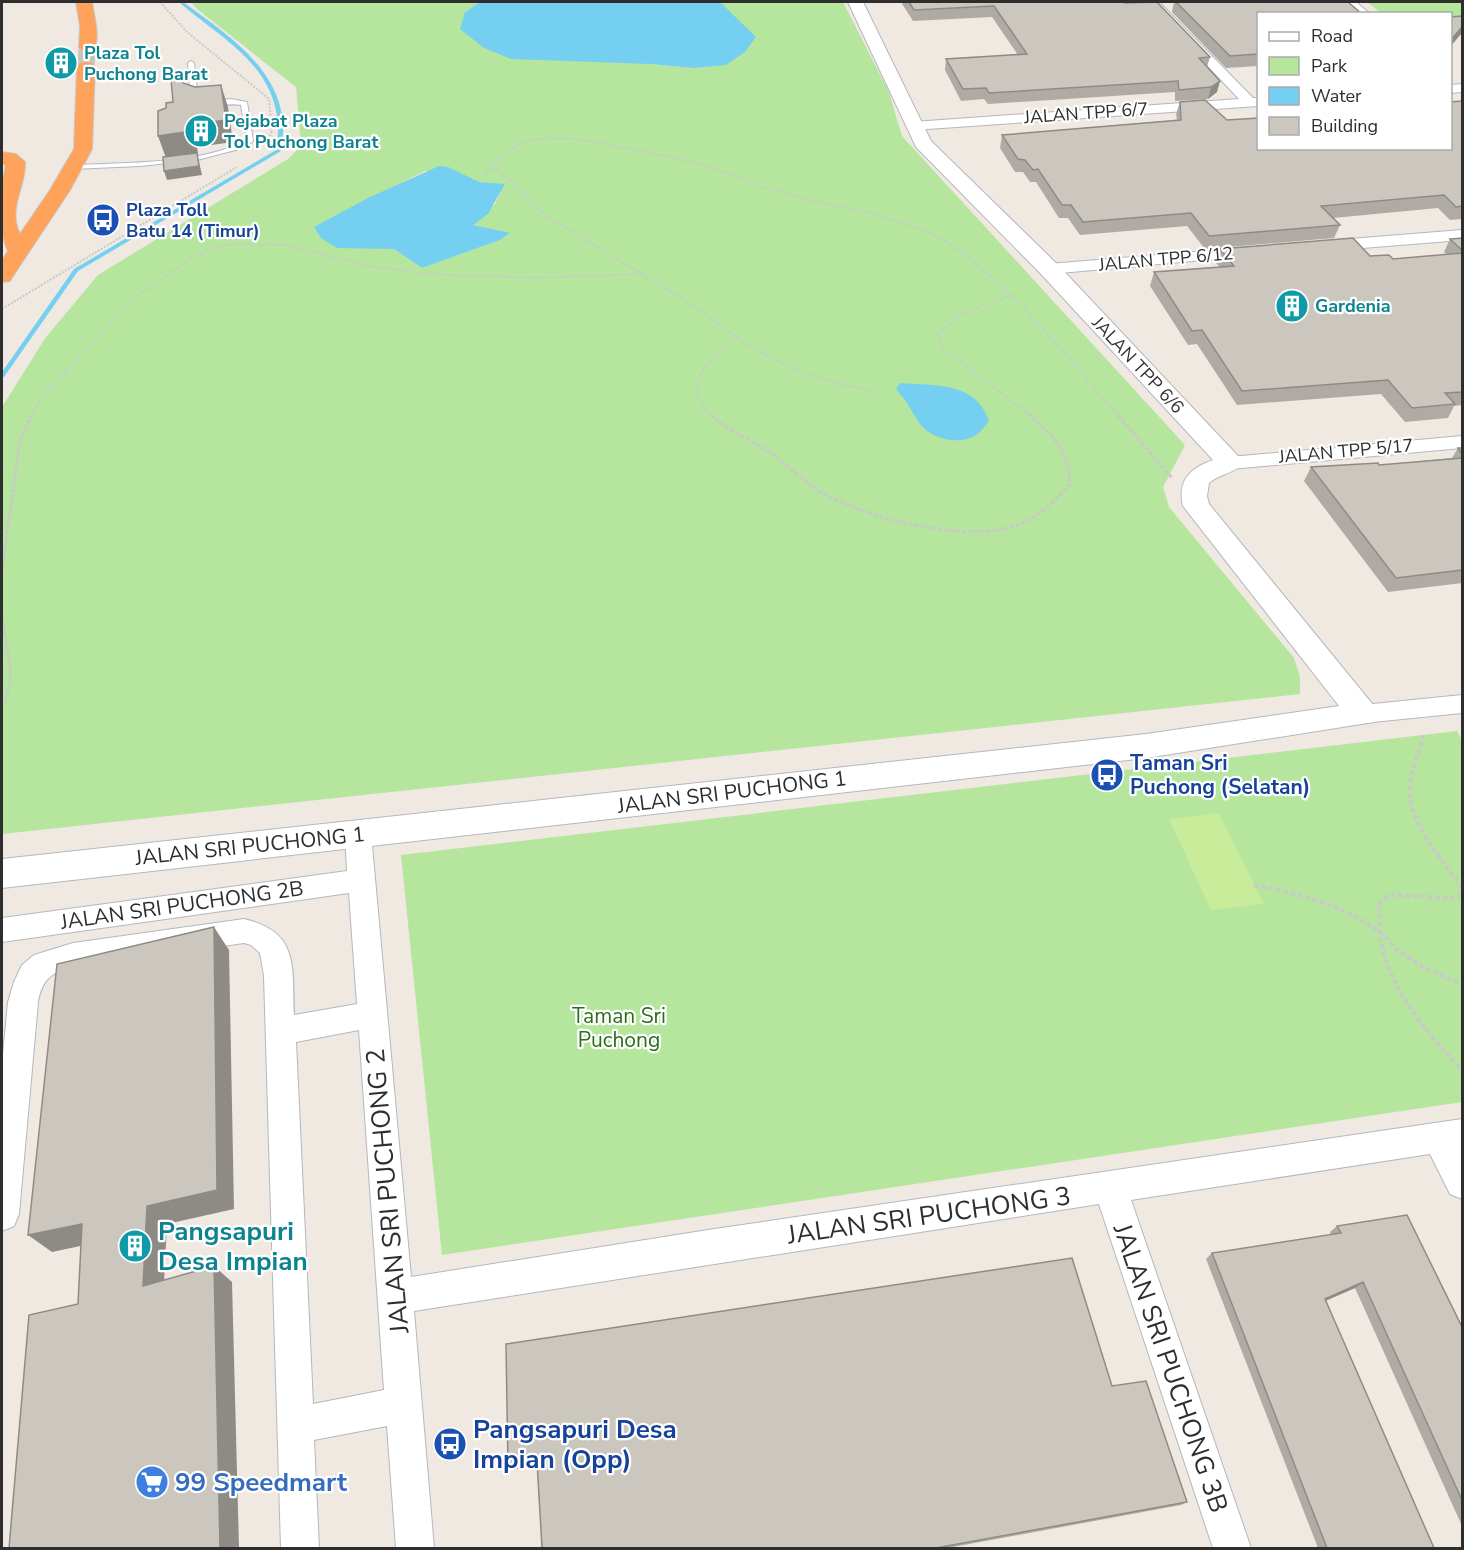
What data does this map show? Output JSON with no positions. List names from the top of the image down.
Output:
{
  "streets": {
    "street": [
      "JALAN TPP 6/7",
      "JALAN TPP 6/12",
      "JALAN TPP 6/6",
      "JALAN TPP 5/17",
      "JALAN SRI PUCHONG 1",
      "JALAN SRI PUCHONG 2B",
      "JALAN SRI PUCHONG 2",
      "JALAN SRI PUCHONG 3",
      "JALAN SRI PUCHONG 3B"
    ]
  },
  "crossings": [
    ["JALAN TPP 6/7", "JALAN TPP 6/6"],
    ["JALAN TPP 6/12", "JALAN TPP 6/6"],
    ["JALAN TPP 6/6", "JALAN TPP 5/17"],
    ["JALAN SRI PUCHONG 1", "JALAN SRI PUCHONG 2"],
    ["JALAN SRI PUCHONG 2B", "JALAN SRI PUCHONG 2"],
    ["JALAN SRI PUCHONG 2", "JALAN SRI PUCHONG 3"],
    ["JALAN SRI PUCHONG 3", "JALAN SRI PUCHONG 3B"]
  ],
  "parks": ["Taman Sri Puchong"],
  "places": {
    "building": [
      "Plaza Tol Puchong Barat",
      "Pejabat Plaza Tol Puchong Barat",
      "Gardenia",
      "Pangsapuri Desa Impian"
    ],
    "bus stop": ["Plaza Toll Batu 14 (Timur)", "Taman Sri Puchong (Selatan)", "Pangsapuri Desa Impian (Opp)"],
    "supermarket": ["99 Speedmart"]
  },
  "legend": [
    "Road",
    "Park",
    "Water",
    "Building"
  ]
}
